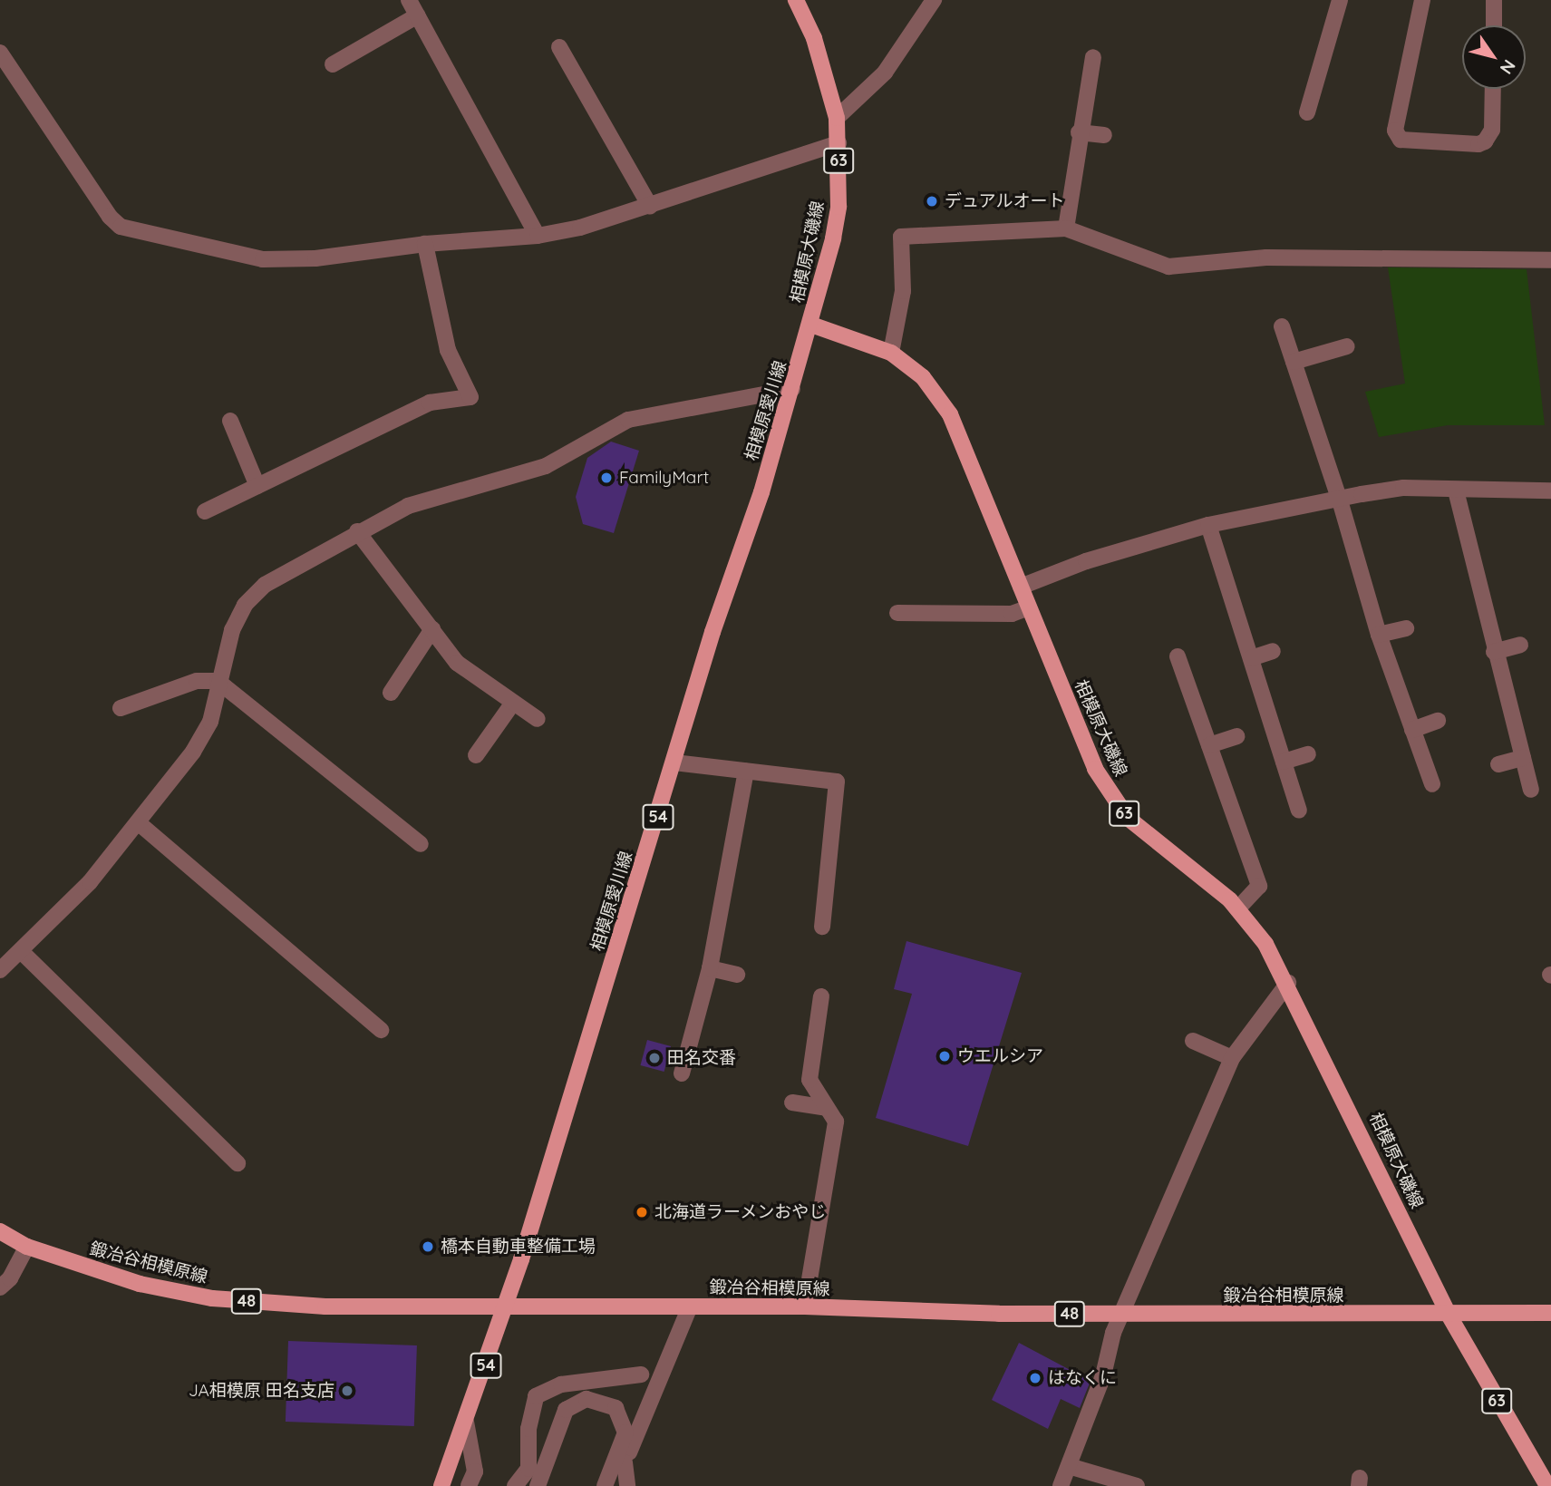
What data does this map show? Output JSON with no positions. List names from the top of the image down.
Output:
{
  "streets": {
    "main road": [
      "63",
      "相模原大磯線",
      "相模原愛川線",
      "54",
      "鍛冶谷相模原線",
      "48"
    ]
  },
  "crossings": [
    ["相模原大磯線", "相模原愛川線"],
    ["相模原大磯線", "鍛冶谷相模原線"],
    ["相模原愛川線", "鍛冶谷相模原線"]
  ],
  "places": [
    "デュアルオート",
    "FamilyMart",
    "ウエルシア",
    "田名交番",
    "北海道ラーメンおやじ",
    "橋本自動車整備工場",
    "はなくに",
    "JA相模原 田名支店"
  ],
  "north": "bottom right"
}
